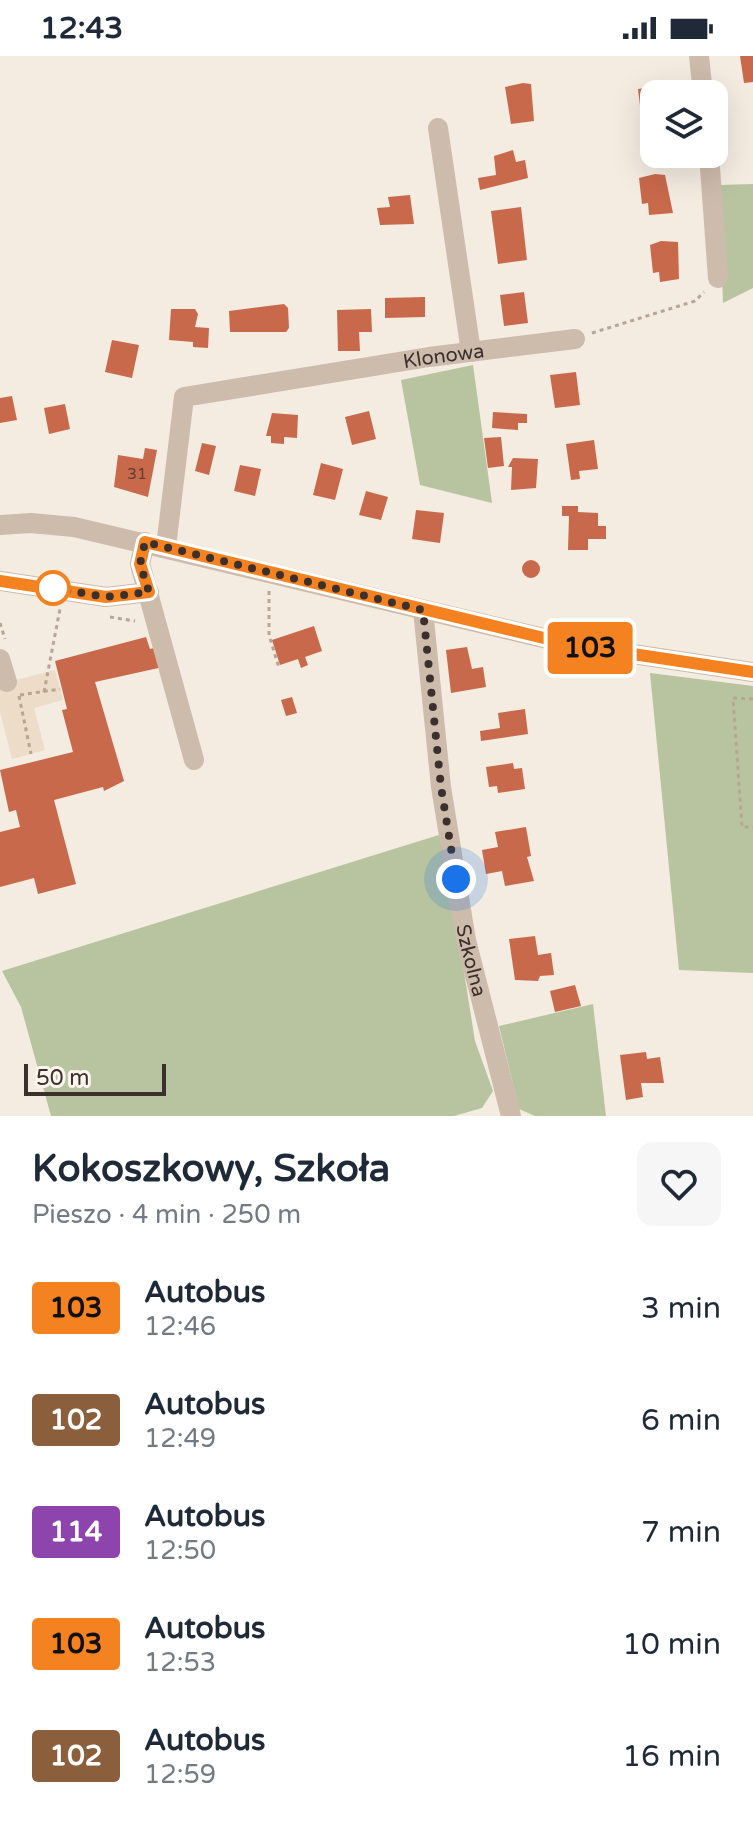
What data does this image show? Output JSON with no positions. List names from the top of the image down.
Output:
{
  "streets": {
    "street": ["Klonowa", "Szkolna"]
  },
  "lines": ["bus line 103"],
  "house_numbers": ["31"],
  "scale_bar": "50 m",
  "page": {
    "status": "12:43",
    "on_map": "103",
    "scale": "50 m",
    "heading": ["Kokoszkowy, Szkoła", "Pieszo · 4 min · 250 m"],
    "list": [
      {
        "mark": "103",
        "name": "Autobus",
        "note": "12:46",
        "value": "3 min"
      },
      {
        "mark": "102",
        "name": "Autobus",
        "note": "12:49",
        "value": "6 min"
      },
      {
        "mark": "114",
        "name": "Autobus",
        "note": "12:50",
        "value": "7 min"
      },
      {
        "mark": "103",
        "name": "Autobus",
        "note": "12:53",
        "value": "10 min"
      },
      {
        "mark": "102",
        "name": "Autobus",
        "note": "12:59",
        "value": "16 min"
      }
    ]
  }
}
